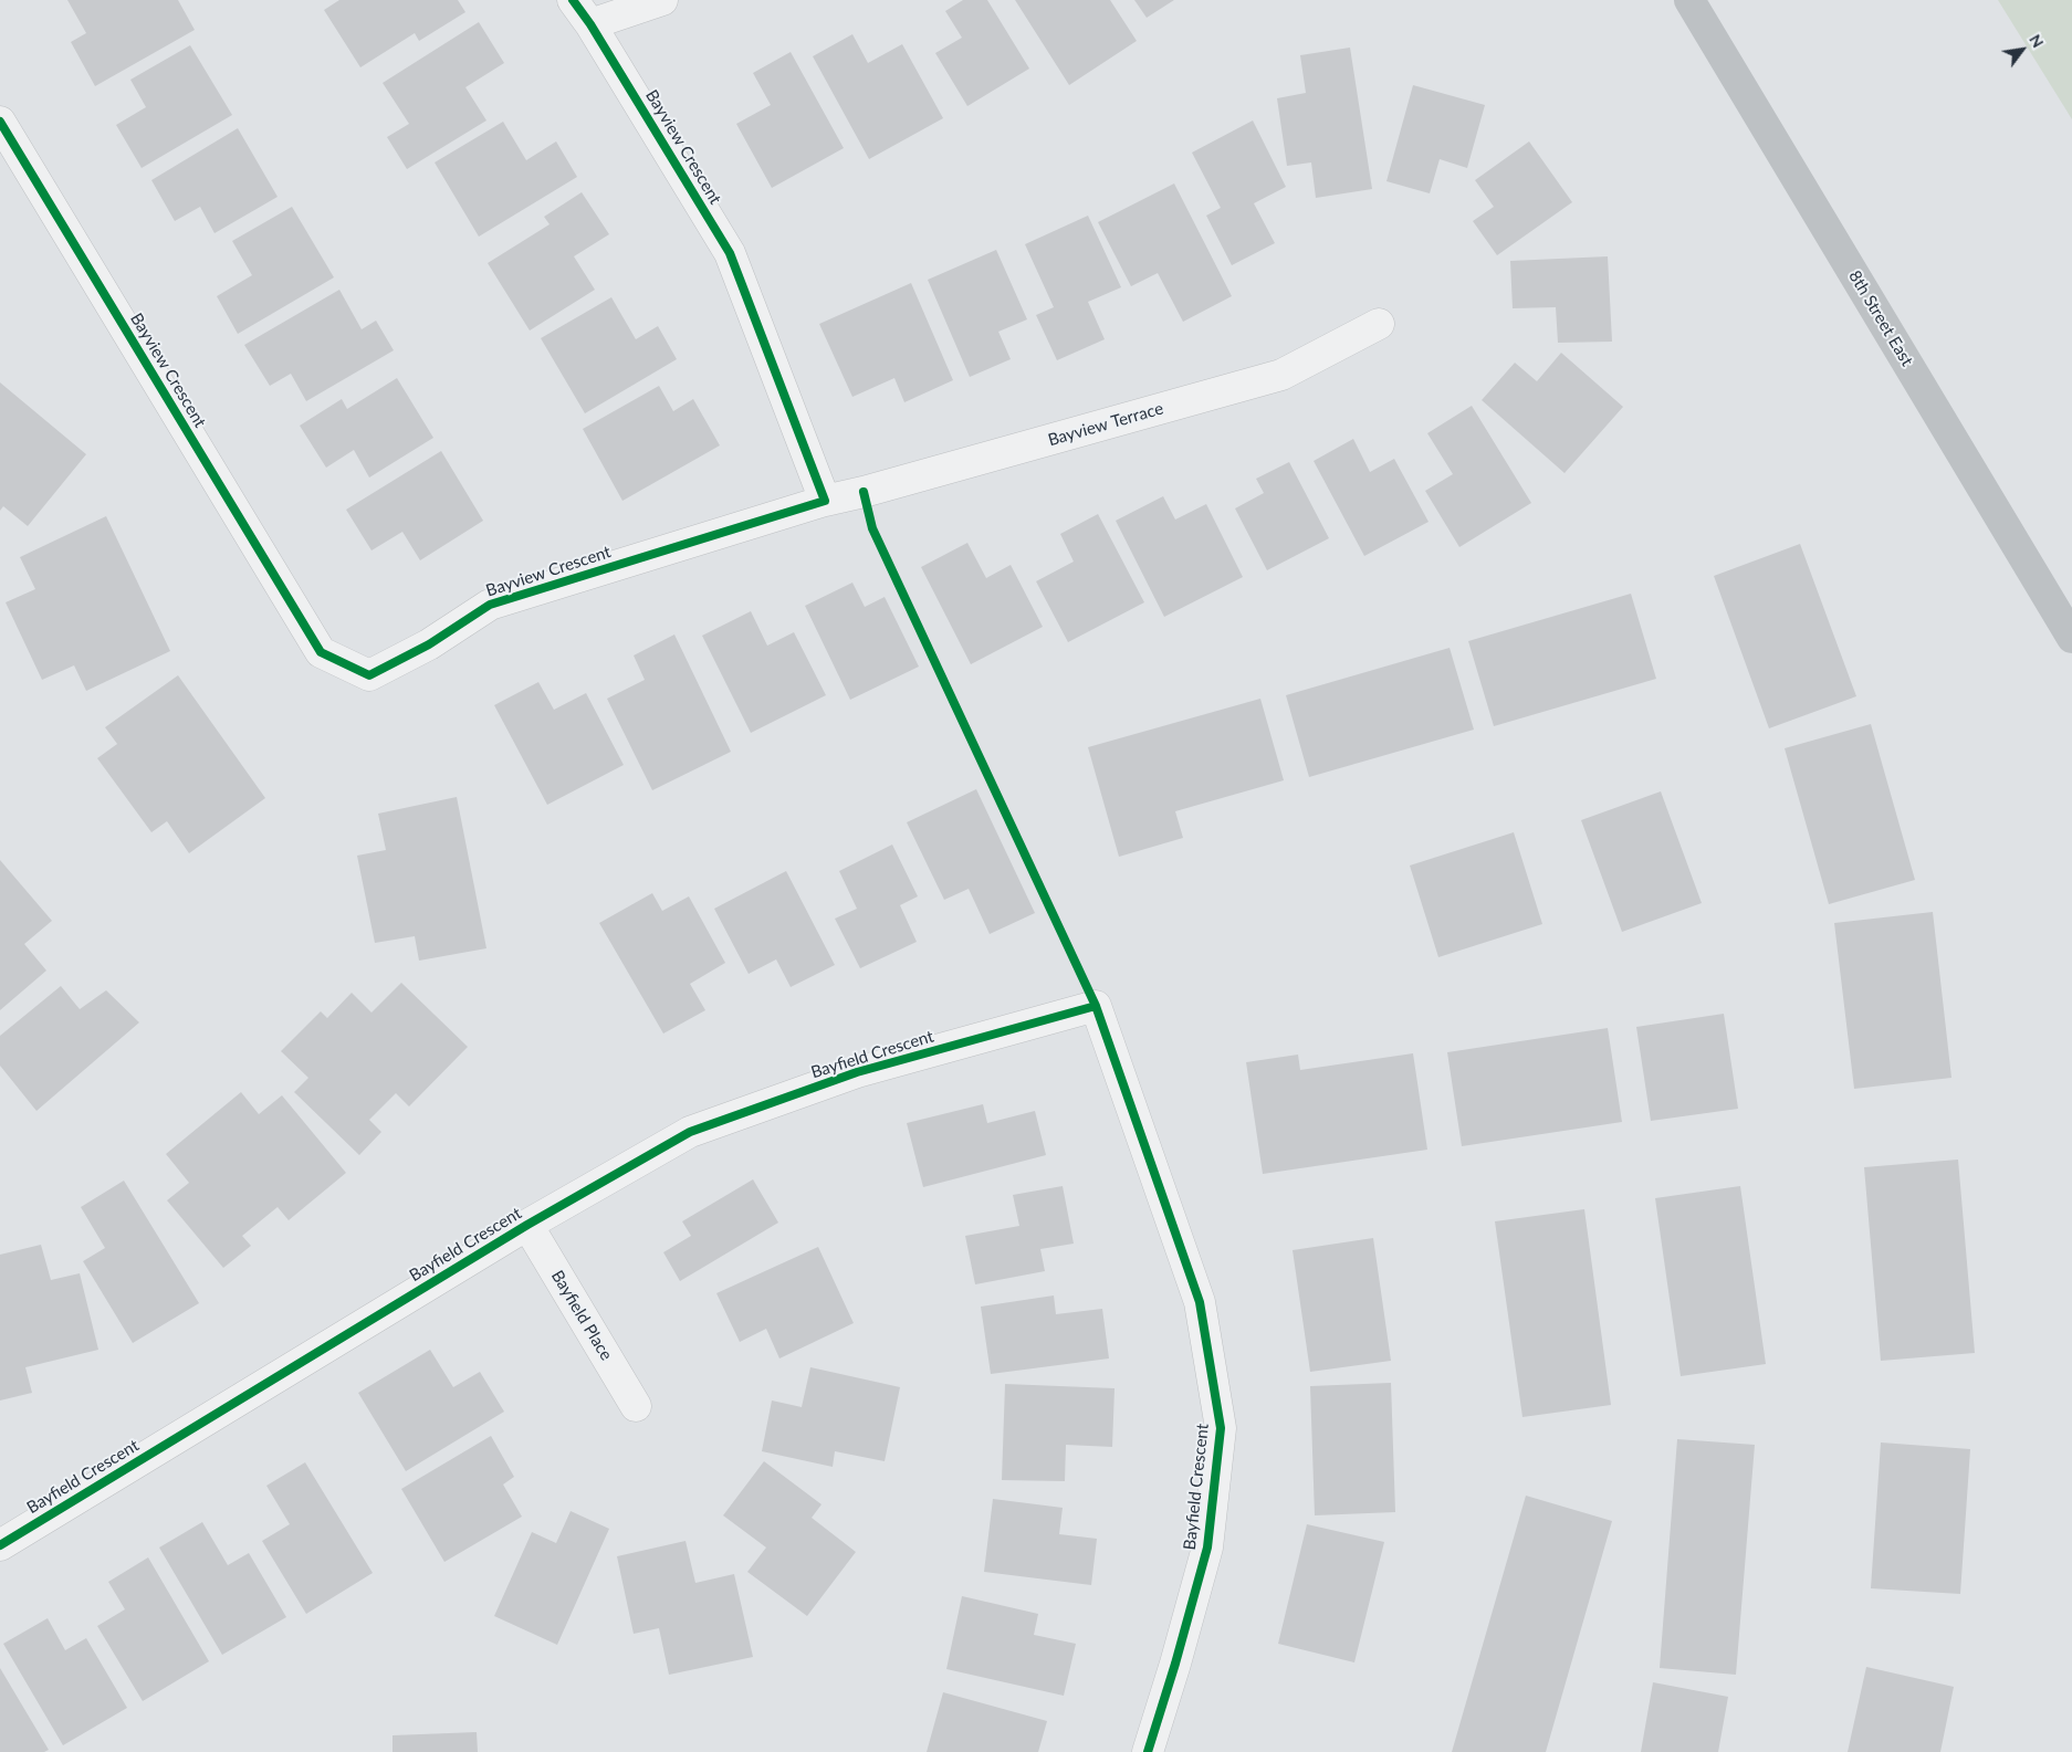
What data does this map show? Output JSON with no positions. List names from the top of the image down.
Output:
{
  "streets": {
    "main road": ["8th Street East"],
    "street": [
      "Bayview Crescent",
      "Bayview Terrace",
      "Bayfield Crescent",
      "Bayfield Place"
    ]
  },
  "crossings": [
    ["Bayview Crescent", "Bayview Terrace"],
    ["Bayfield Crescent", "Bayfield Place"]
  ],
  "north": "top right"
}
